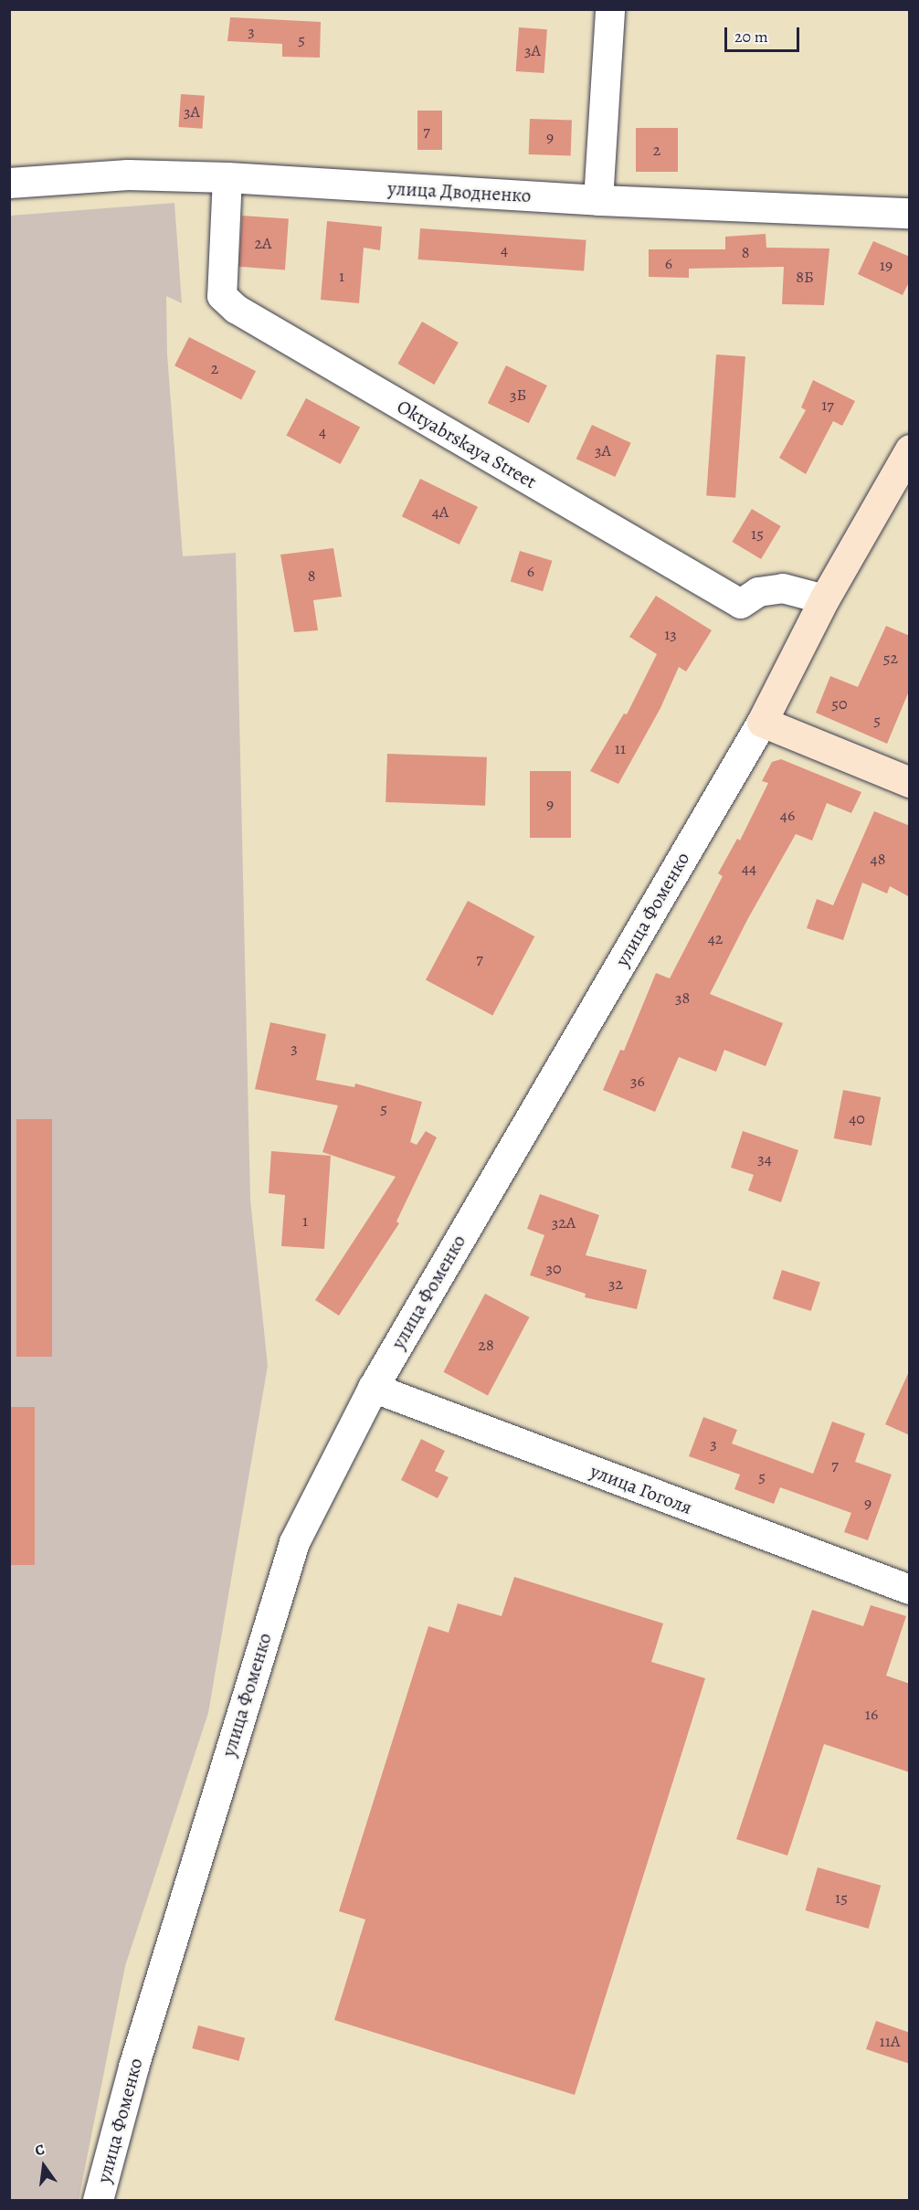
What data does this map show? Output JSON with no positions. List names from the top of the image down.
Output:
{
  "streets": {
    "main road": ["улица Фоменко"],
    "street": ["улица Дводненко", "Oktyabrskaya Street", "улица Гоголя"]
  },
  "crossings": [
    ["улица Дводненко", "Oktyabrskaya Street"],
    ["Oktyabrskaya Street", "улица Фоменко"],
    ["улица Фоменко", "улица Гоголя"]
  ],
  "house_numbers": [
    "3",
    "5",
    "3А",
    "3А",
    "7",
    "9",
    "2",
    "2А",
    "4",
    "8",
    "6",
    "19",
    "1",
    "8Б",
    "2",
    "3Б",
    "17",
    "4",
    "3А",
    "4А",
    "15",
    "6",
    "8",
    "13",
    "52",
    "50",
    "5",
    "11",
    "9",
    "46",
    "48",
    "44",
    "42",
    "7",
    "38",
    "3",
    "36",
    "5",
    "40",
    "34",
    "1",
    "32А",
    "30",
    "32",
    "28",
    "3",
    "7",
    "5",
    "9",
    "16",
    "15",
    "11А"
  ],
  "scale_bar": "20 m",
  "north": "top"
}
